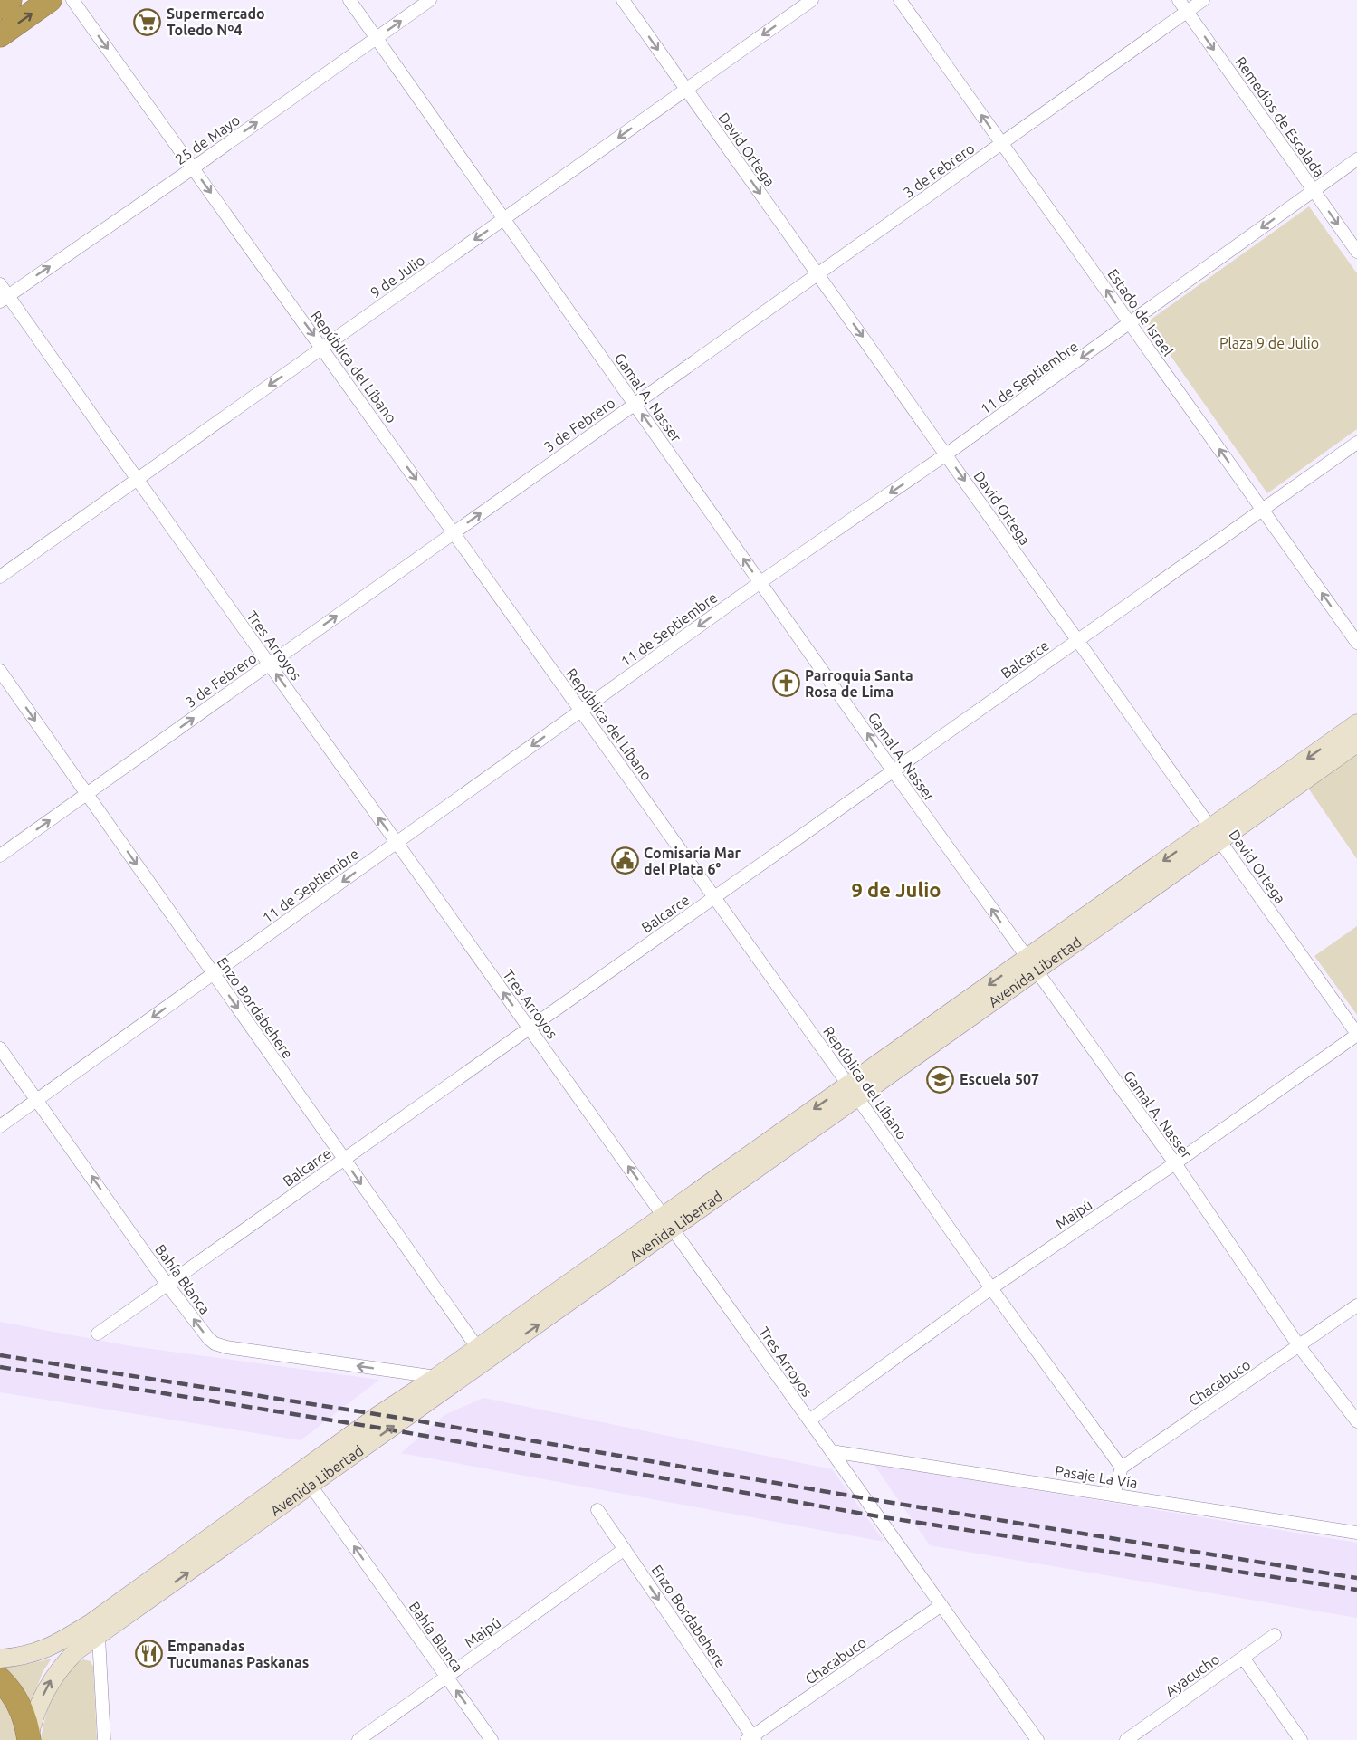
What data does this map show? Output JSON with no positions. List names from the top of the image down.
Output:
{
  "streets": {
    "main road": ["Avenida Libertad"],
    "street": [
      "Remedios de Escalada",
      "25 de Mayo",
      "David Ortega",
      "3 de Febrero",
      "9 de Julio",
      "Estado de Israel",
      "República del Líbano",
      "11 de Septiembre",
      "Gamal A. Nasser",
      "Tres Arroyos",
      "Balcarce",
      "Enzo Bordabehere",
      "Maipú",
      "Bahía Blanca",
      "Chacabuco",
      "Pasaje La Vía",
      "Ayacucho"
    ]
  },
  "crossings": [
    ["Remedios de Escalada", "3 de Febrero"],
    ["Remedios de Escalada", "11 de Septiembre"],
    ["25 de Mayo", "República del Líbano"],
    ["25 de Mayo", "Gamal A. Nasser"],
    ["25 de Mayo", "Tres Arroyos"],
    ["David Ortega", "3 de Febrero"],
    ["David Ortega", "9 de Julio"],
    ["David Ortega", "11 de Septiembre"],
    ["David Ortega", "Balcarce"],
    ["David Ortega", "Avenida Libertad"],
    ["David Ortega", "Maipú"],
    ["3 de Febrero", "Estado de Israel"],
    ["3 de Febrero", "República del Líbano"],
    ["3 de Febrero", "Gamal A. Nasser"],
    ["3 de Febrero", "Tres Arroyos"],
    ["3 de Febrero", "Enzo Bordabehere"],
    ["9 de Julio", "República del Líbano"],
    ["9 de Julio", "Gamal A. Nasser"],
    ["9 de Julio", "Tres Arroyos"],
    ["Estado de Israel", "11 de Septiembre"],
    ["Estado de Israel", "Balcarce"],
    ["República del Líbano", "11 de Septiembre"],
    ["República del Líbano", "Balcarce"],
    ["República del Líbano", "Avenida Libertad"],
    ["República del Líbano", "Maipú"],
    ["República del Líbano", "Chacabuco"],
    ["11 de Septiembre", "Gamal A. Nasser"],
    ["11 de Septiembre", "Tres Arroyos"],
    ["11 de Septiembre", "Enzo Bordabehere"],
    ["11 de Septiembre", "Bahía Blanca"],
    ["Gamal A. Nasser", "Balcarce"],
    ["Gamal A. Nasser", "Avenida Libertad"],
    ["Gamal A. Nasser", "Maipú"],
    ["Gamal A. Nasser", "Chacabuco"],
    ["Tres Arroyos", "Balcarce"],
    ["Tres Arroyos", "Avenida Libertad"],
    ["Tres Arroyos", "Maipú"],
    ["Tres Arroyos", "Chacabuco"],
    ["Tres Arroyos", "Pasaje La Vía"],
    ["Balcarce", "Enzo Bordabehere"],
    ["Balcarce", "Bahía Blanca"],
    ["Avenida Libertad", "Enzo Bordabehere"],
    ["Avenida Libertad", "Bahía Blanca"],
    ["Enzo Bordabehere", "Maipú"],
    ["Enzo Bordabehere", "Chacabuco"],
    ["Maipú", "Bahía Blanca"]
  ],
  "one_way": [
    "Remedios de Escalada",
    "25 de Mayo",
    "David Ortega",
    "3 de Febrero",
    "9 de Julio",
    "Estado de Israel",
    "República del Líbano",
    "11 de Septiembre",
    "Gamal A. Nasser",
    "Tres Arroyos",
    "Enzo Bordabehere",
    "Bahía Blanca"
  ],
  "districts": ["9 de Julio"],
  "parks": ["Plaza 9 de Julio"],
  "places": {
    "supermarket": ["Supermercado Toledo Nº4"],
    "church": ["Parroquia Santa Rosa de Lima"],
    "public building": ["Comisaría Mar del Plata 6°"],
    "school or university": ["Escuela 507"],
    "restaurant": ["Empanadas Tucumanas Paskanas"]
  }
}
